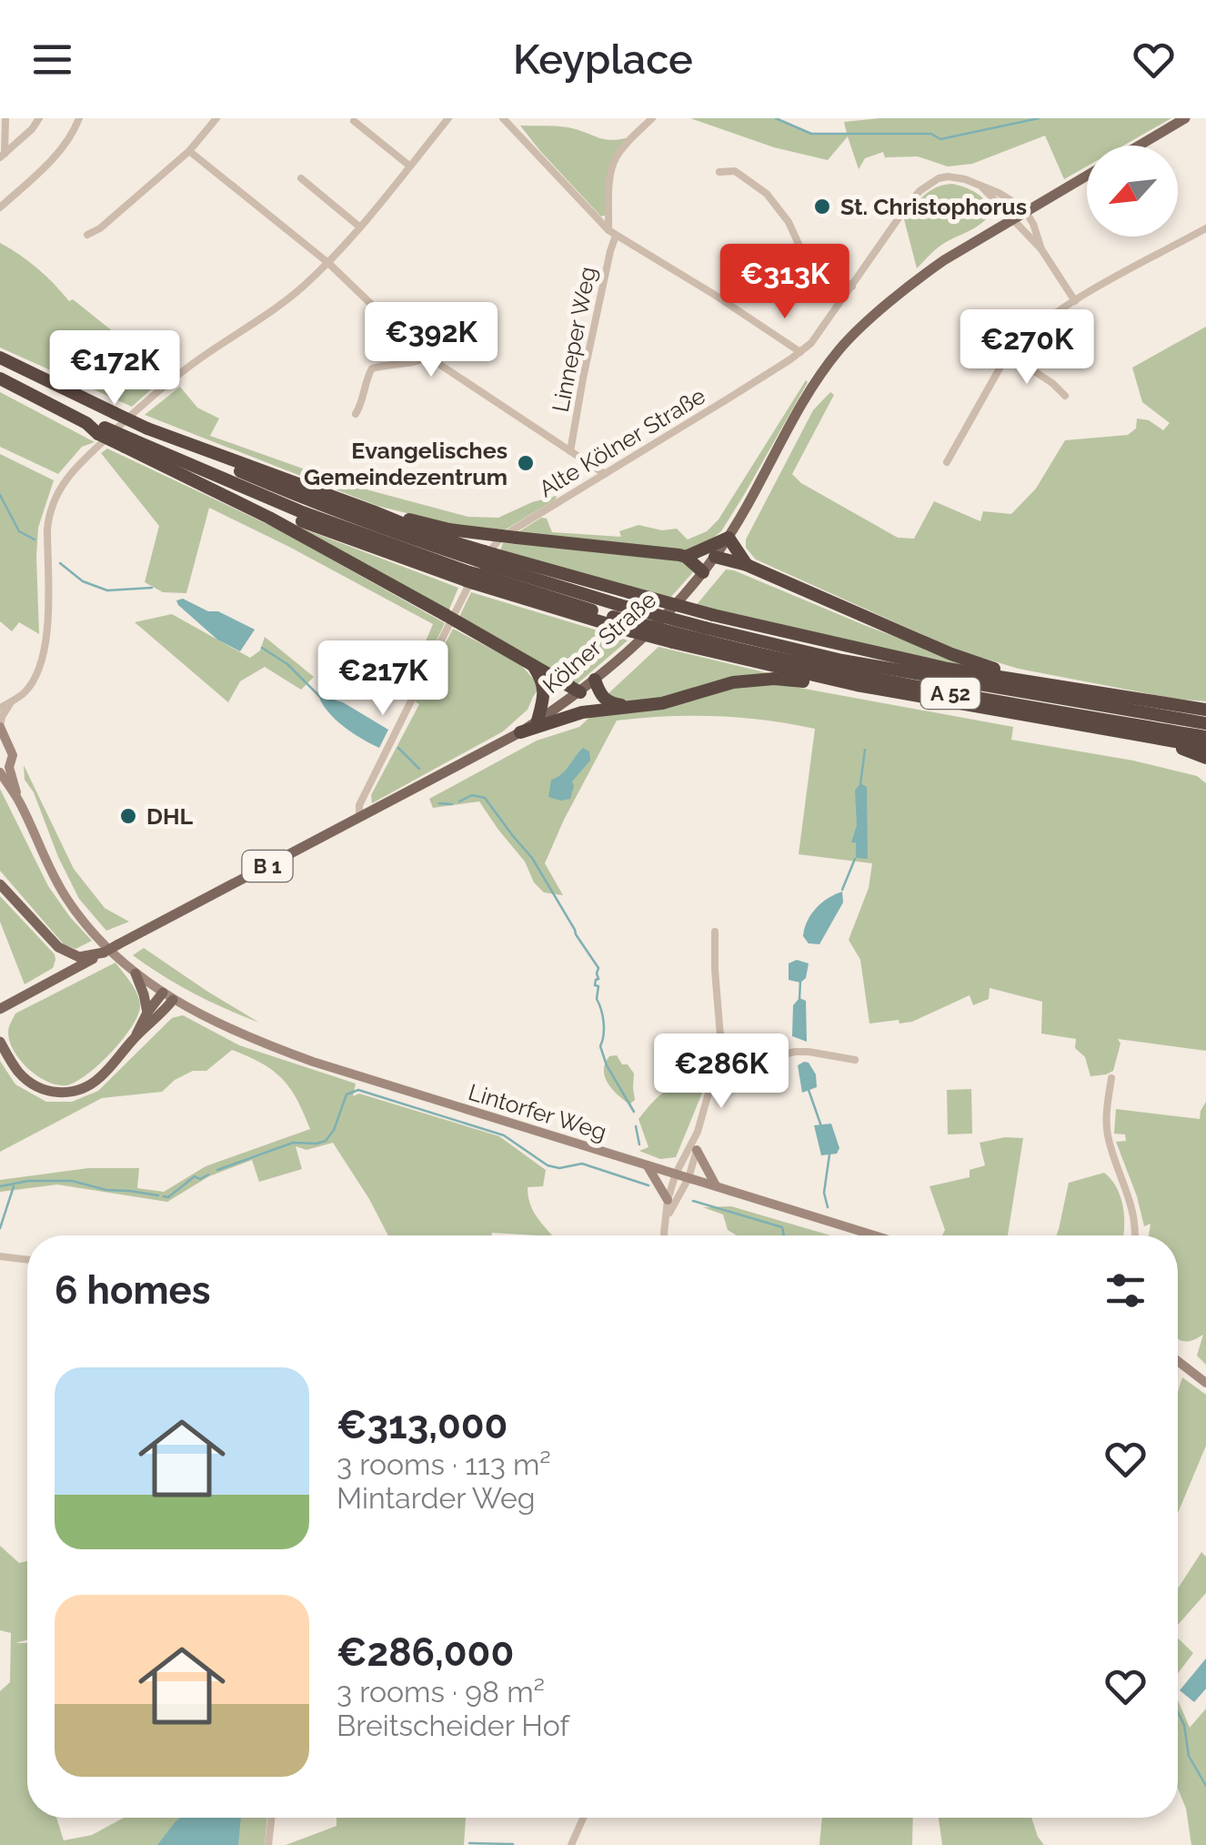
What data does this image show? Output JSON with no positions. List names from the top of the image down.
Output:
{
  "streets": {
    "highway": ["A 52"],
    "main road": ["Kölner Straße", "B 1", "Lintorfer Weg"],
    "street": ["Linneper Weg", "Alte Kölner Straße"]
  },
  "crossings": [
    ["Alte Kölner Straße", "Kölner Straße"]
  ],
  "places": ["St. Christophorus", "Evangelisches Gemeindezentrum", "DHL"],
  "north": "bottom left",
  "page": {
    "header": "Keyplace",
    "price": [
      "€313K",
      "€392K",
      "€270K",
      "€172K",
      "€217K",
      "€286K"
    ],
    "heading": "6 homes",
    "list": [
      {
        "name": "€313,000",
        "note": "3 rooms · 113 m² · Mintarder Weg"
      },
      {
        "name": "€286,000",
        "note": "3 rooms · 98 m² · Breitscheider Hof"
      }
    ]
  }
}
